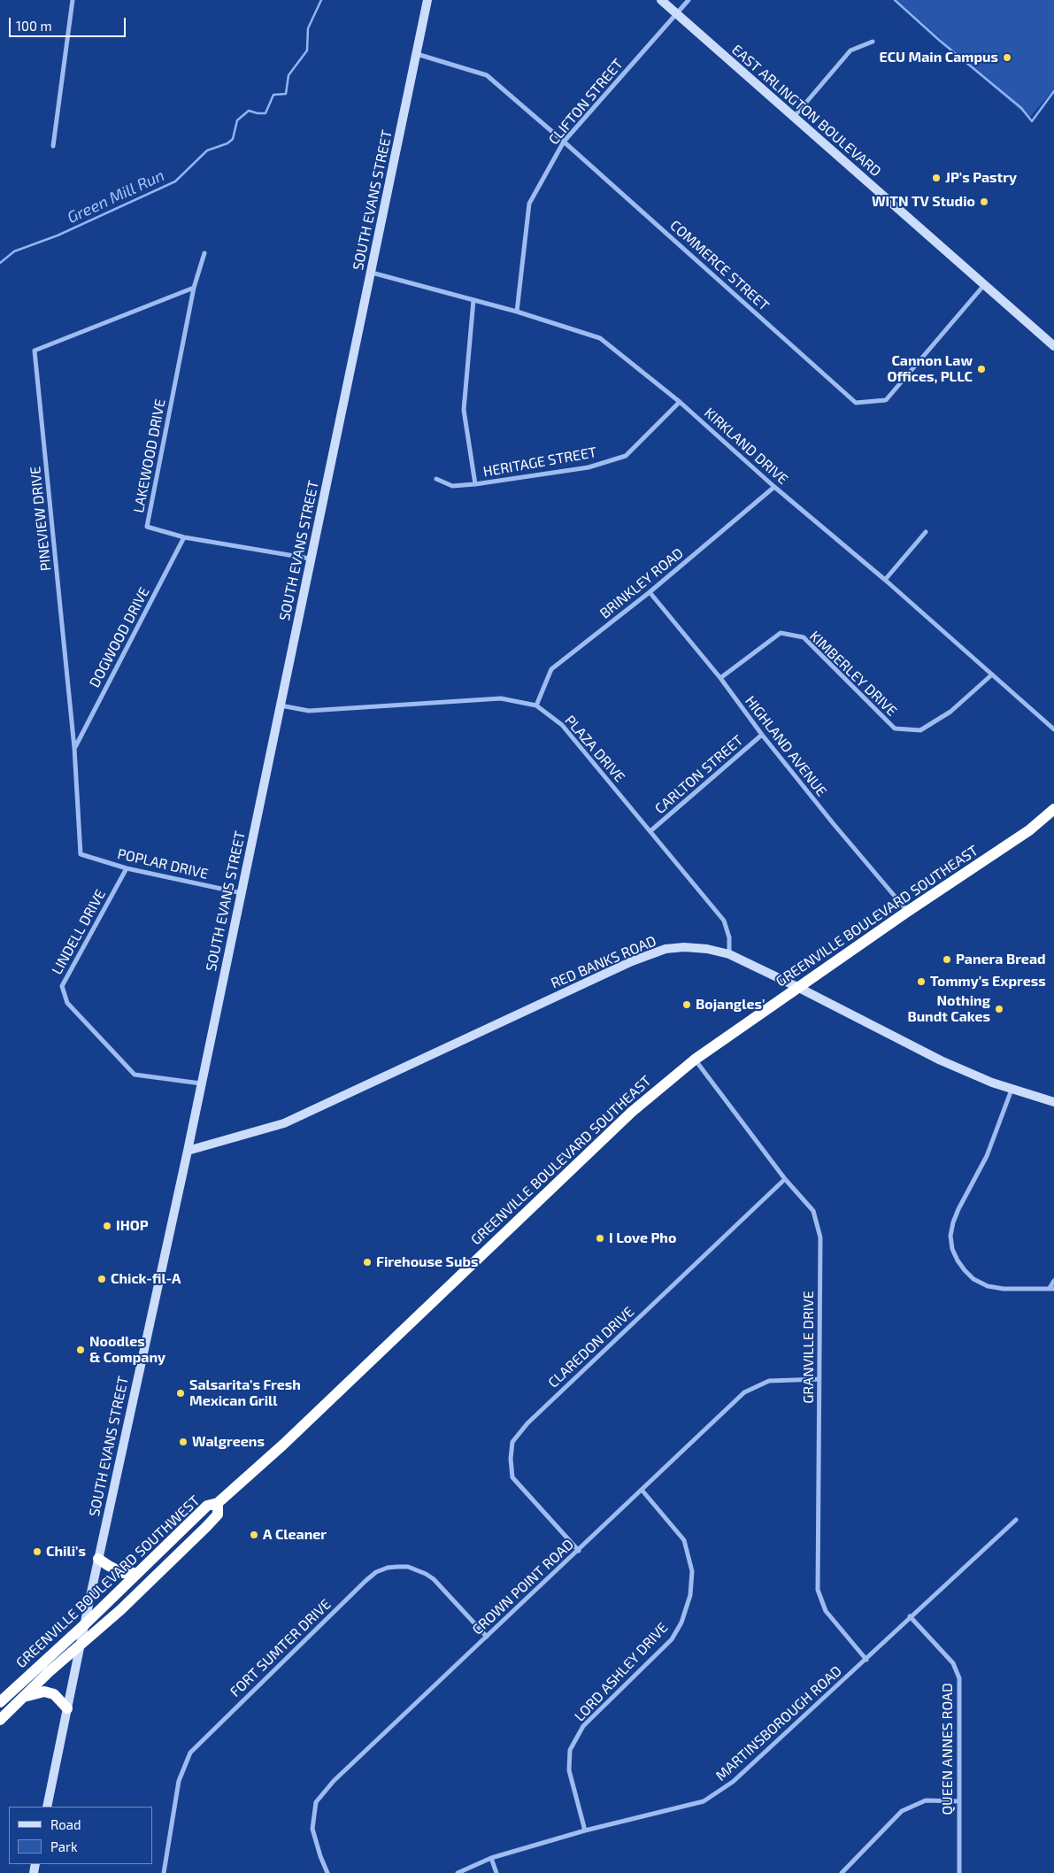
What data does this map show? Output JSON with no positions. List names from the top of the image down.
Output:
{
  "streets": {
    "highway": ["GREENVILLE BOULEVARD SOUTHEAST", "GREENVILLE BOULEVARD SOUTHWEST"],
    "main road": ["EAST ARLINGTON BOULEVARD", "SOUTH EVANS STREET", "RED BANKS ROAD"],
    "street": [
      "CLIFTON STREET",
      "COMMERCE STREET",
      "KIRKLAND DRIVE",
      "LAKEWOOD DRIVE",
      "HERITAGE STREET",
      "PINEVIEW DRIVE",
      "BRINKLEY ROAD",
      "DOGWOOD DRIVE",
      "KIMBERLEY DRIVE",
      "HIGHLAND AVENUE",
      "PLAZA DRIVE",
      "CARLTON STREET",
      "POPLAR DRIVE",
      "LINDELL DRIVE",
      "CLAREDON DRIVE",
      "GRANVILLE DRIVE",
      "CROWN POINT ROAD",
      "FORT SUMTER DRIVE",
      "LORD ASHLEY DRIVE",
      "MARTINSBOROUGH ROAD",
      "QUEEN ANNES ROAD"
    ]
  },
  "crossings": [
    ["CLIFTON STREET", "EAST ARLINGTON BOULEVARD"],
    ["CLIFTON STREET", "COMMERCE STREET"],
    ["CLIFTON STREET", "KIRKLAND DRIVE"],
    ["EAST ARLINGTON BOULEVARD", "COMMERCE STREET"],
    ["SOUTH EVANS STREET", "COMMERCE STREET"],
    ["SOUTH EVANS STREET", "KIRKLAND DRIVE"],
    ["SOUTH EVANS STREET", "LAKEWOOD DRIVE"],
    ["SOUTH EVANS STREET", "PLAZA DRIVE"],
    ["SOUTH EVANS STREET", "POPLAR DRIVE"],
    ["SOUTH EVANS STREET", "GREENVILLE BOULEVARD SOUTHEAST"],
    ["SOUTH EVANS STREET", "LINDELL DRIVE"],
    ["SOUTH EVANS STREET", "RED BANKS ROAD"],
    ["SOUTH EVANS STREET", "GREENVILLE BOULEVARD SOUTHWEST"],
    ["KIRKLAND DRIVE", "HERITAGE STREET"],
    ["KIRKLAND DRIVE", "BRINKLEY ROAD"],
    ["KIRKLAND DRIVE", "KIMBERLEY DRIVE"],
    ["LAKEWOOD DRIVE", "PINEVIEW DRIVE"],
    ["LAKEWOOD DRIVE", "DOGWOOD DRIVE"],
    ["PINEVIEW DRIVE", "DOGWOOD DRIVE"],
    ["PINEVIEW DRIVE", "POPLAR DRIVE"],
    ["BRINKLEY ROAD", "HIGHLAND AVENUE"],
    ["BRINKLEY ROAD", "PLAZA DRIVE"],
    ["KIMBERLEY DRIVE", "HIGHLAND AVENUE"],
    ["HIGHLAND AVENUE", "CARLTON STREET"],
    ["HIGHLAND AVENUE", "GREENVILLE BOULEVARD SOUTHEAST"],
    ["PLAZA DRIVE", "CARLTON STREET"],
    ["PLAZA DRIVE", "RED BANKS ROAD"],
    ["POPLAR DRIVE", "LINDELL DRIVE"],
    ["GREENVILLE BOULEVARD SOUTHEAST", "RED BANKS ROAD"],
    ["GREENVILLE BOULEVARD SOUTHEAST", "GRANVILLE DRIVE"],
    ["GREENVILLE BOULEVARD SOUTHEAST", "GREENVILLE BOULEVARD SOUTHWEST"],
    ["CLAREDON DRIVE", "GRANVILLE DRIVE"],
    ["CLAREDON DRIVE", "CROWN POINT ROAD"],
    ["GRANVILLE DRIVE", "CROWN POINT ROAD"],
    ["GRANVILLE DRIVE", "MARTINSBOROUGH ROAD"],
    ["CROWN POINT ROAD", "FORT SUMTER DRIVE"],
    ["CROWN POINT ROAD", "LORD ASHLEY DRIVE"],
    ["LORD ASHLEY DRIVE", "MARTINSBOROUGH ROAD"],
    ["MARTINSBOROUGH ROAD", "QUEEN ANNES ROAD"]
  ],
  "water": ["Green Mill Run"],
  "places": [
    "ECU Main Campus",
    "JP's Pastry",
    "WITN TV Studio",
    "Cannon Law Offices, PLLC",
    "Panera Bread",
    "Tommy's Express",
    "Bojangles'",
    "Nothing Bundt Cakes",
    "IHOP",
    "I Love Pho",
    "Firehouse Subs",
    "Chick-fil-A",
    "Noodles & Company",
    "Salsarita's Fresh Mexican Grill",
    "Walgreens",
    "A Cleaner",
    "Chili's"
  ],
  "legend": ["Road", "Park"],
  "scale_bar": "100 m"
}
